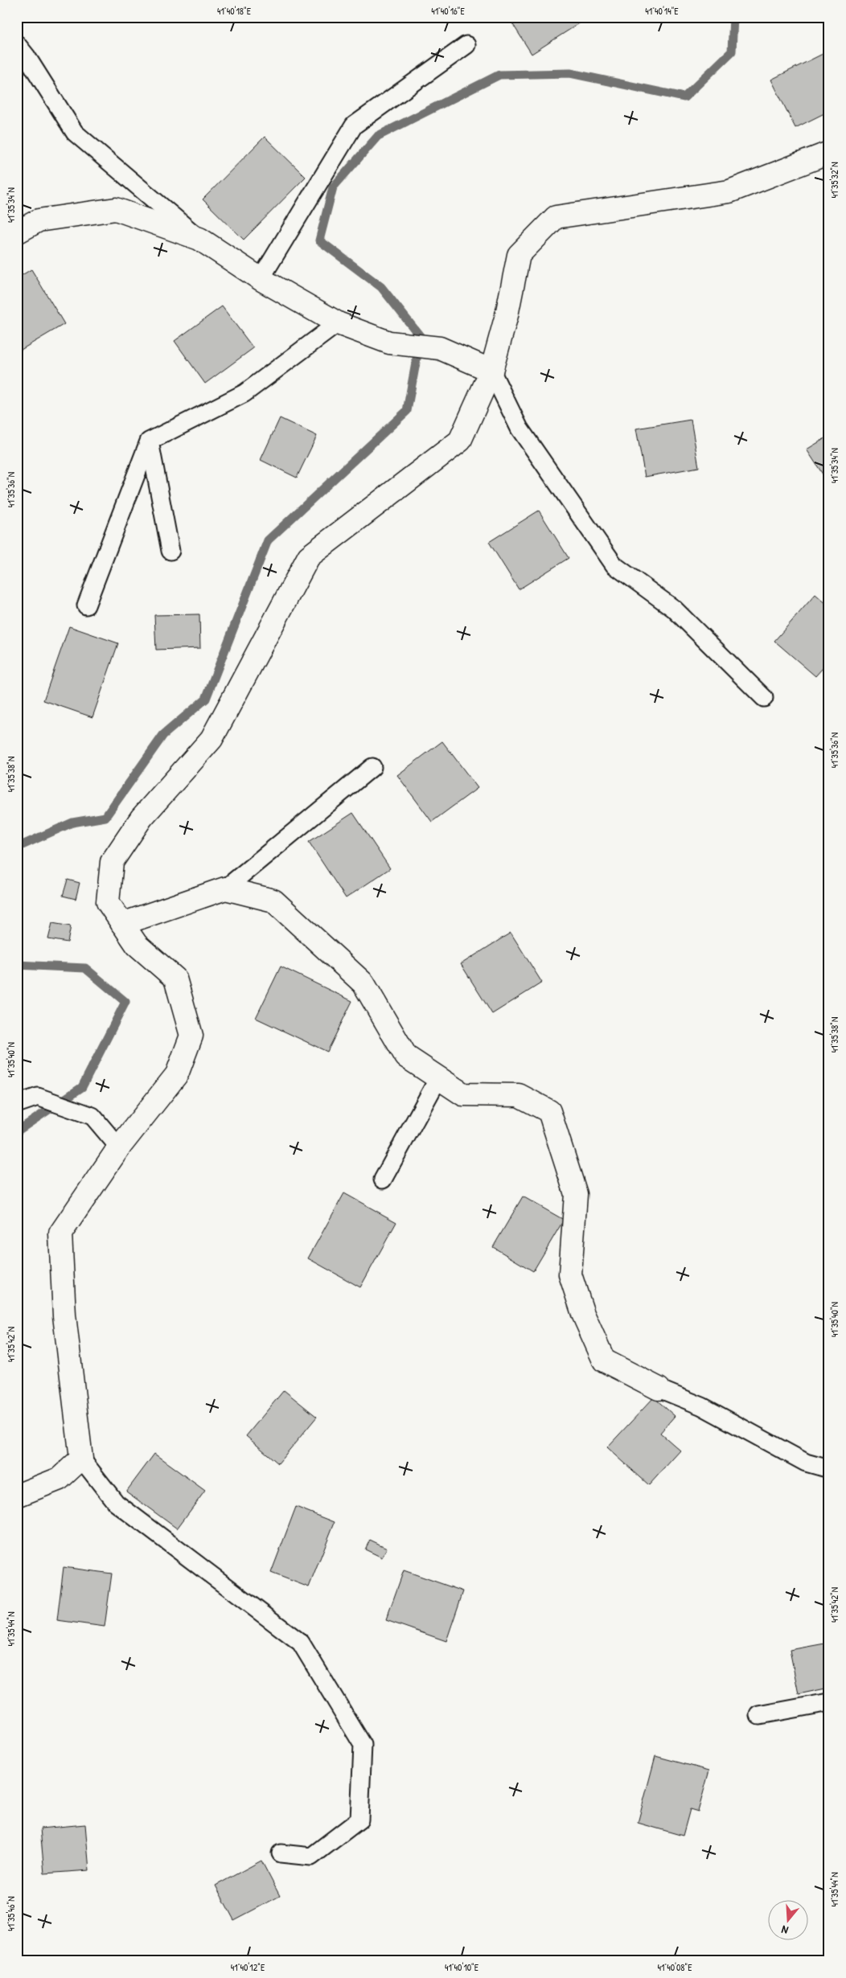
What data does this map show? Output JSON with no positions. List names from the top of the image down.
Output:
{
  "north": "bottom",
  "coordinates": [
    "41°40'18\"E",
    "41°40'16\"E",
    "41°40'14\"E",
    "41°35'32\"N",
    "41°35'34\"N",
    "41°35'36\"N",
    "41°35'38\"N",
    "41°35'40\"N",
    "41°35'42\"N",
    "41°35'44\"N",
    "41°35'46\"N",
    "41°40'12\"E",
    "41°40'10\"E",
    "41°40'08\"E"
  ]
}
